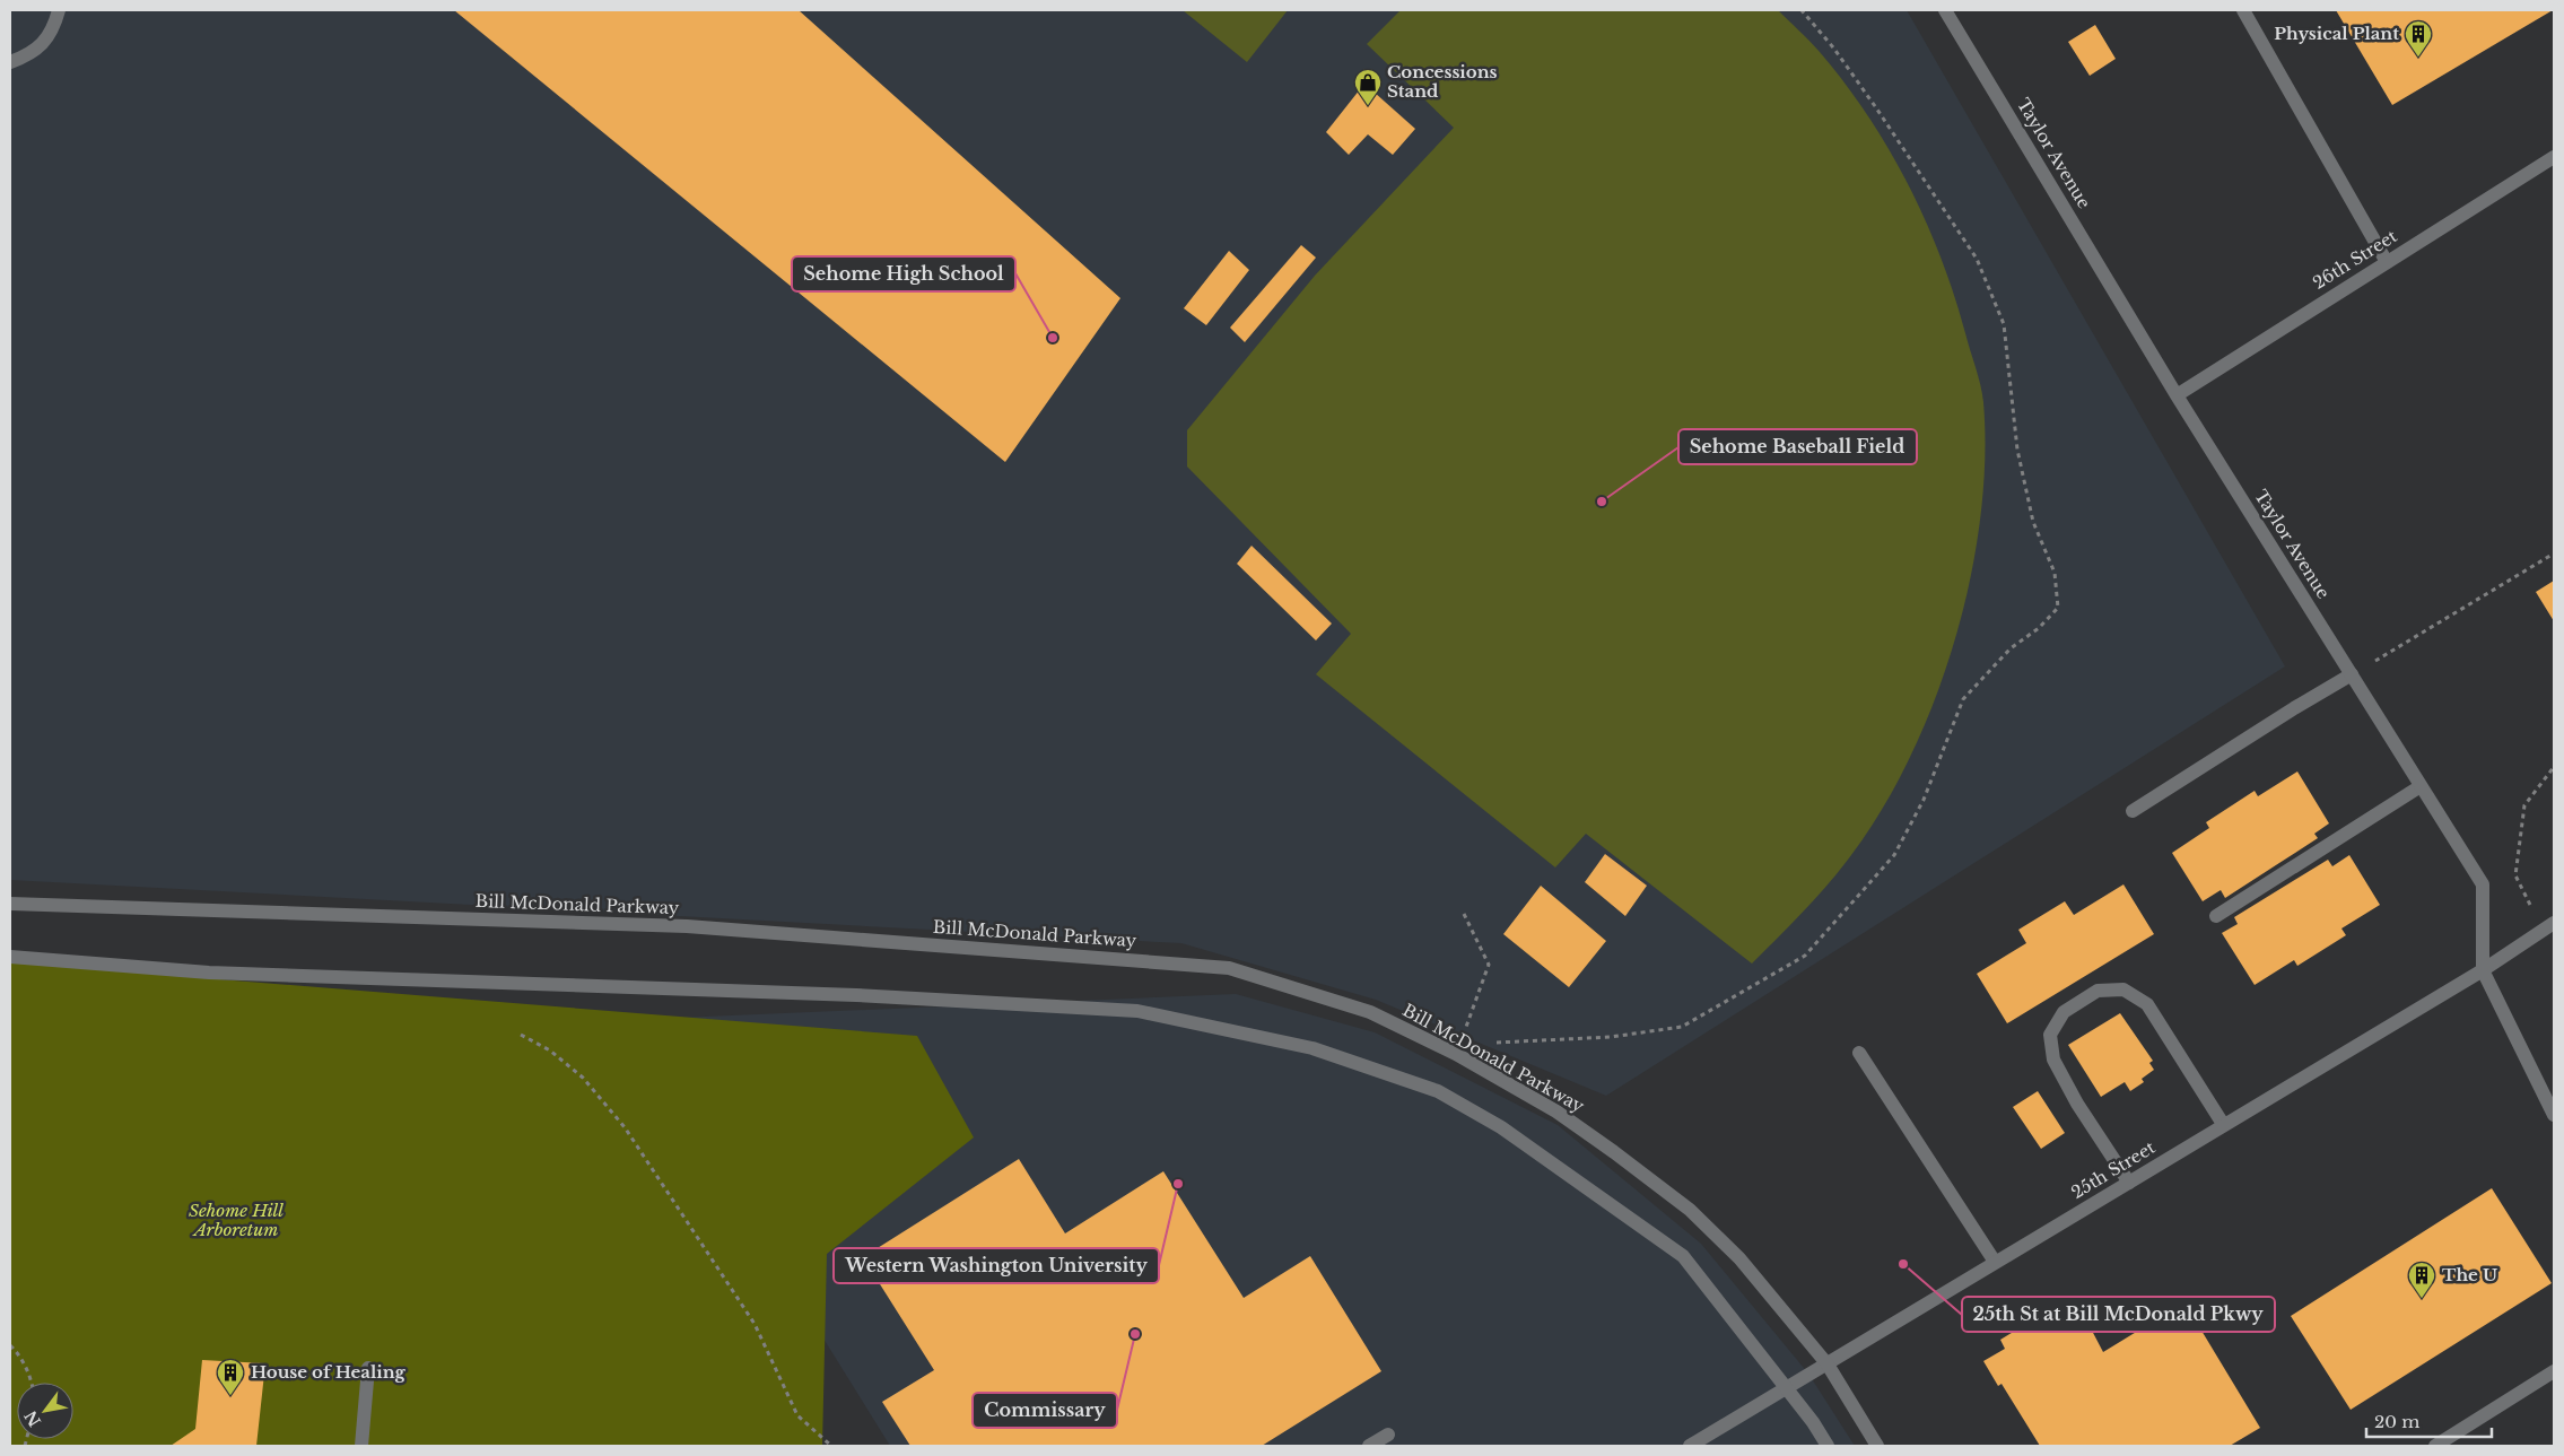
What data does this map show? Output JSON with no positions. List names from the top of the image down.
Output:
{
  "streets": {
    "main road": [
      "Taylor Avenue",
      "26th Street",
      "Bill McDonald Parkway",
      "25th Street"
    ]
  },
  "crossings": [
    ["Taylor Avenue", "26th Street"],
    ["Taylor Avenue", "25th Street"],
    ["Bill McDonald Parkway", "25th Street"]
  ],
  "parks": ["Sehome Hill Arboretum"],
  "places": {
    "building": ["Physical Plant", "The U", "House of Healing"],
    "shop": ["Concessions Stand"],
    "other": [
      "Sehome High School",
      "Sehome Baseball Field",
      "Western Washington University",
      "25th St at Bill McDonald Pkwy",
      "Commissary"
    ]
  },
  "scale_bar": "20 m",
  "north": "bottom left"
}
